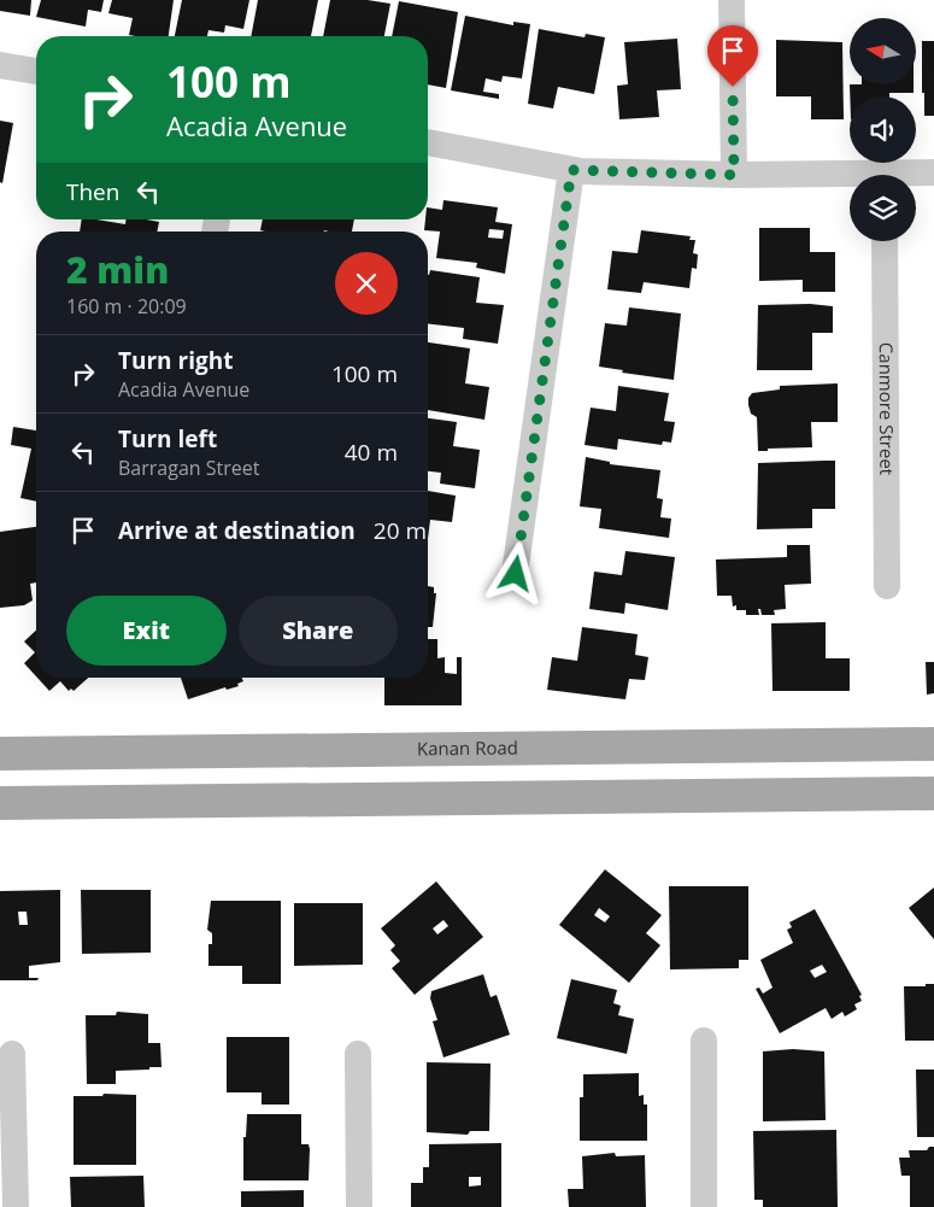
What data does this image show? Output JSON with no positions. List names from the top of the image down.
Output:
{
  "streets": {
    "main road": ["Kanan Road"],
    "street": ["Canmore Street"]
  },
  "north": "left",
  "page": {
    "turn": ["100 m", "Acadia Avenue"],
    "then": "Then",
    "heading": ["2 min", "160 m · 20:09"],
    "list": [
      {
        "name": "Turn right",
        "note": "Acadia Avenue",
        "value": "100 m"
      },
      {
        "name": "Turn left",
        "note": "Barragan Street",
        "value": "40 m"
      },
      {
        "name": "Arrive at destination",
        "value": "20 m"
      }
    ],
    "buttons": ["Exit", "Share"]
  }
}
